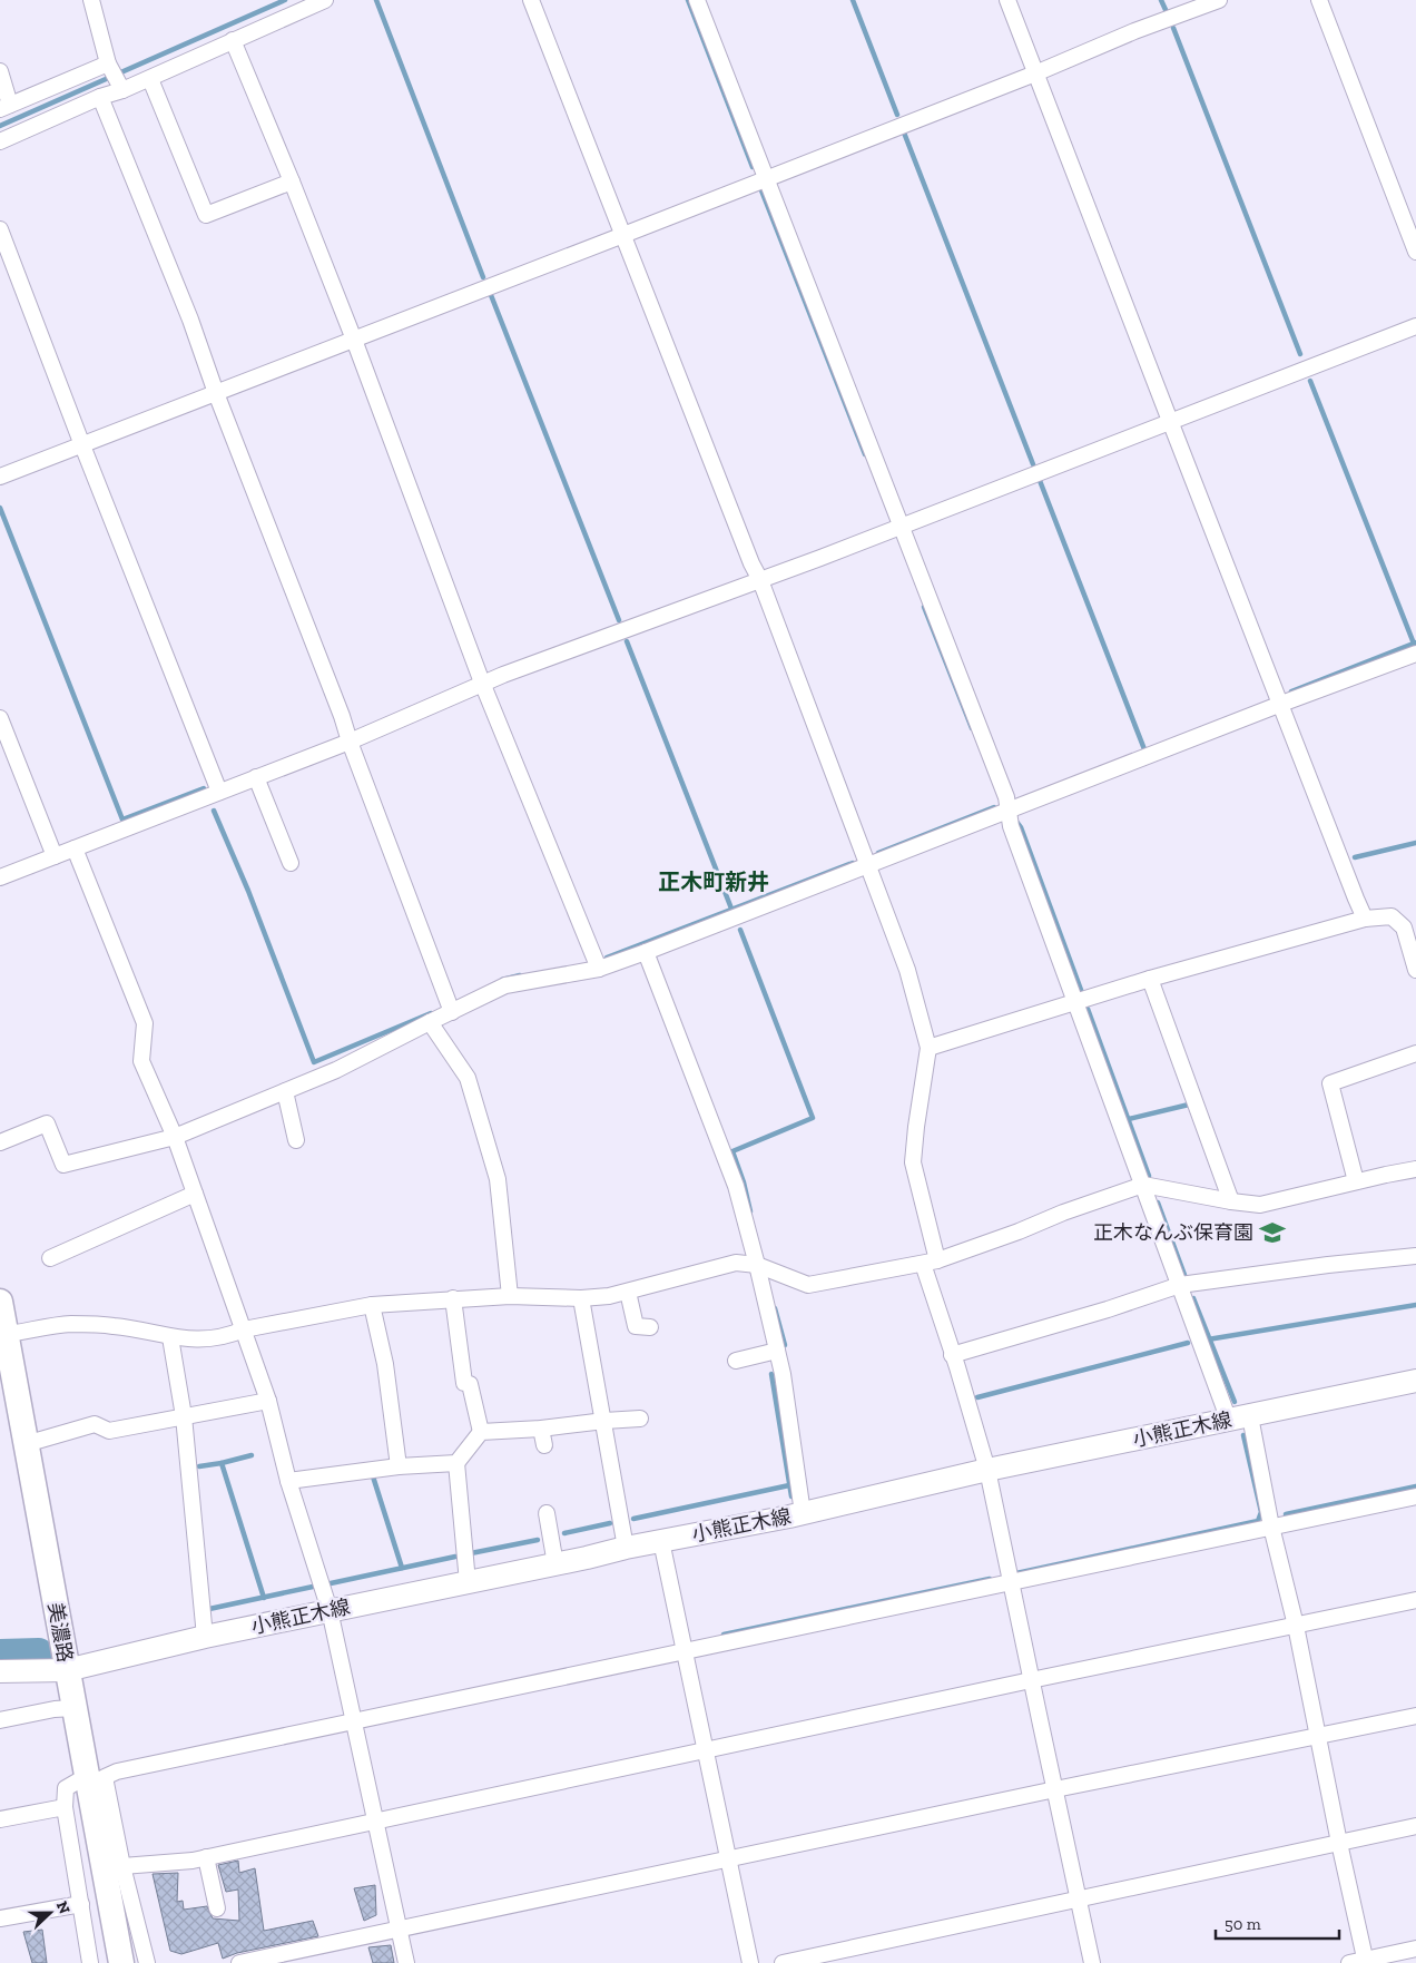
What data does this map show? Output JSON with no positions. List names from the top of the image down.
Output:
{
  "streets": {
    "main road": ["小熊正木線", "美濃路"]
  },
  "crossings": [
    ["小熊正木線", "美濃路"]
  ],
  "districts": ["正木町新井"],
  "places": {
    "school or university": ["正木なんぶ保育園"]
  },
  "scale_bar": "50 m",
  "north": "right"
}
